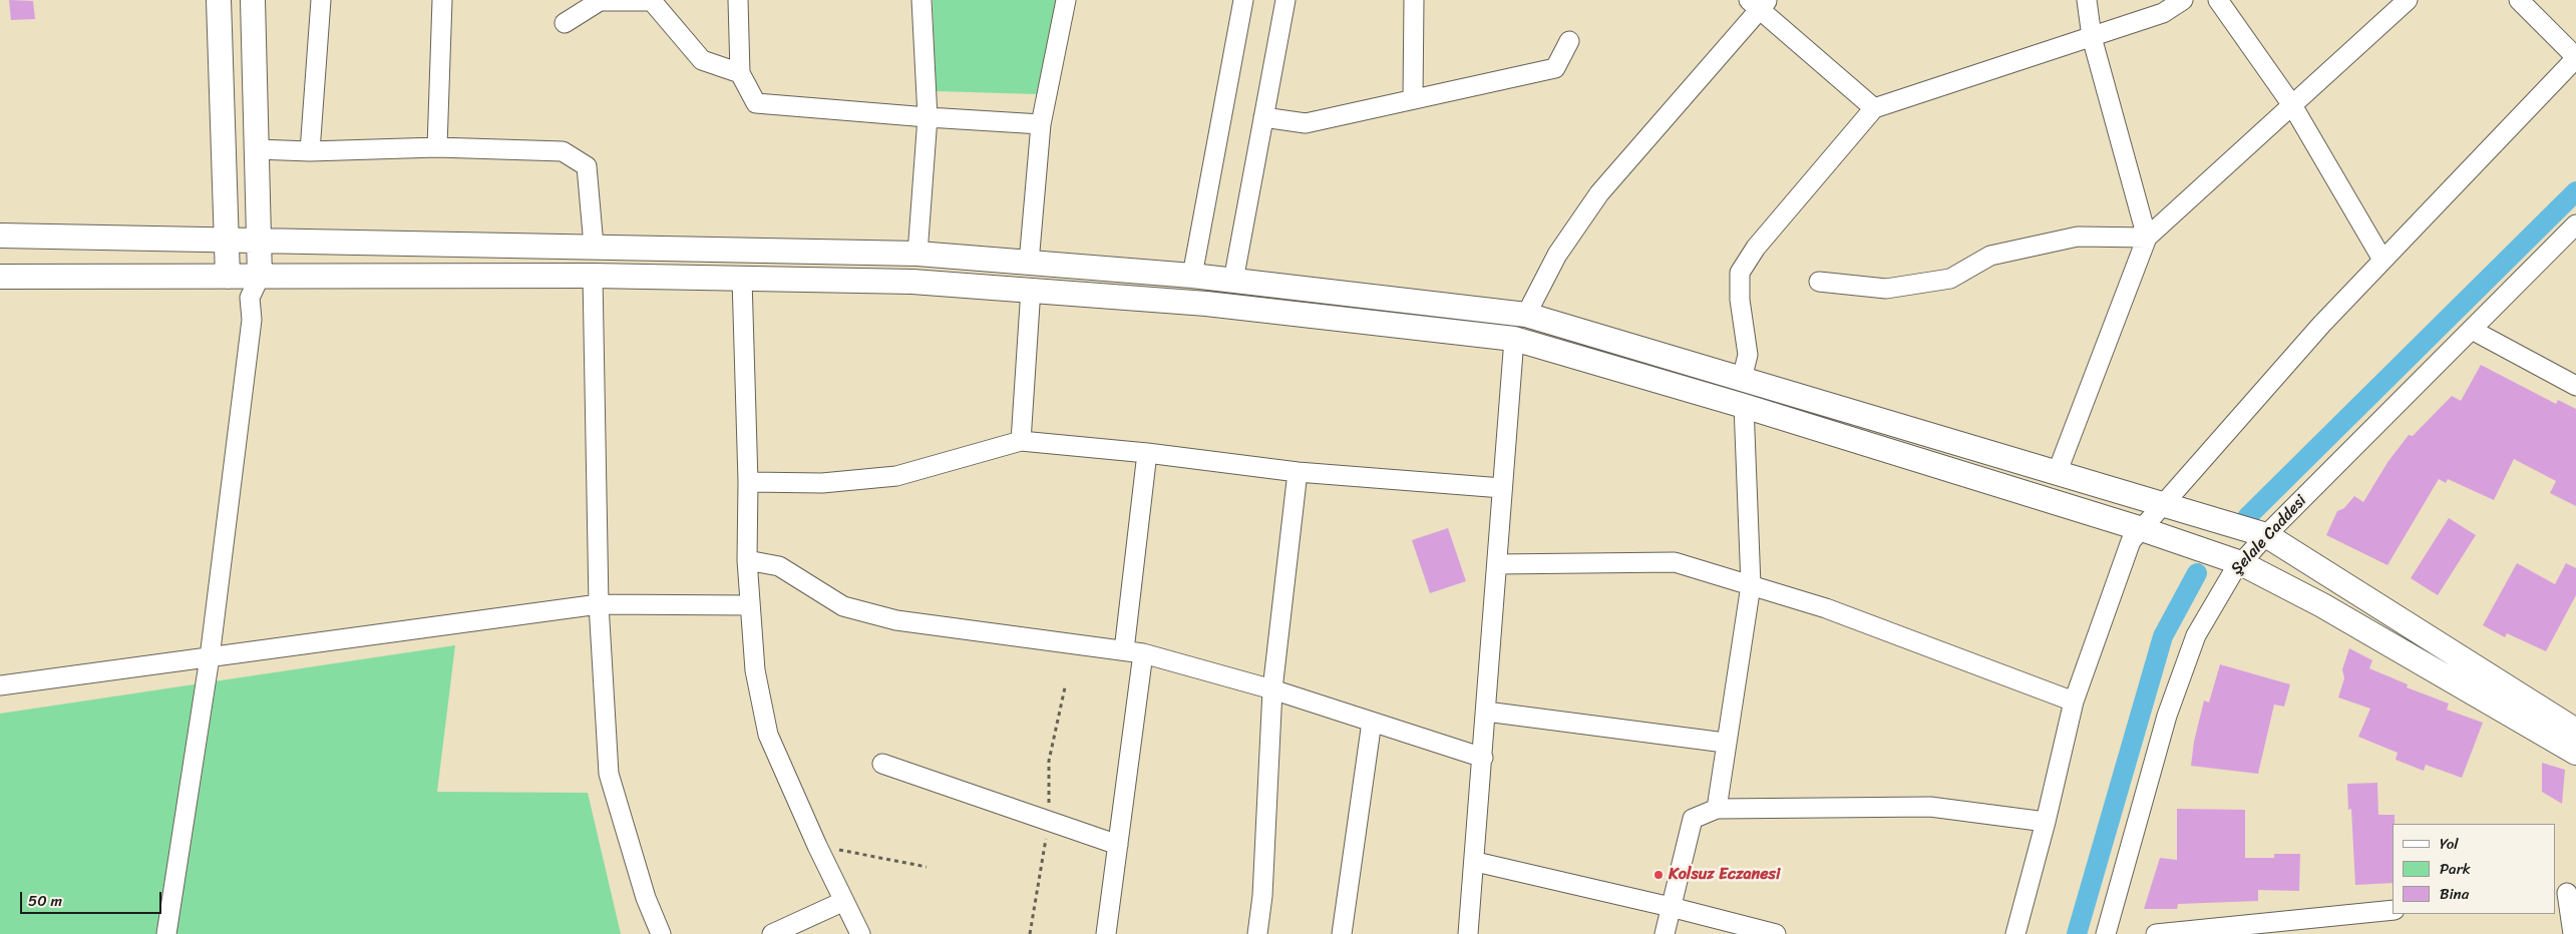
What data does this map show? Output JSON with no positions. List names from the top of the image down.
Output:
{
  "streets": {
    "street": ["Şelale Caddesi"]
  },
  "places": ["Kolsuz Eczanesi"],
  "legend": ["Yol", "Park", "Bina"],
  "scale_bar": "50 m"
}
